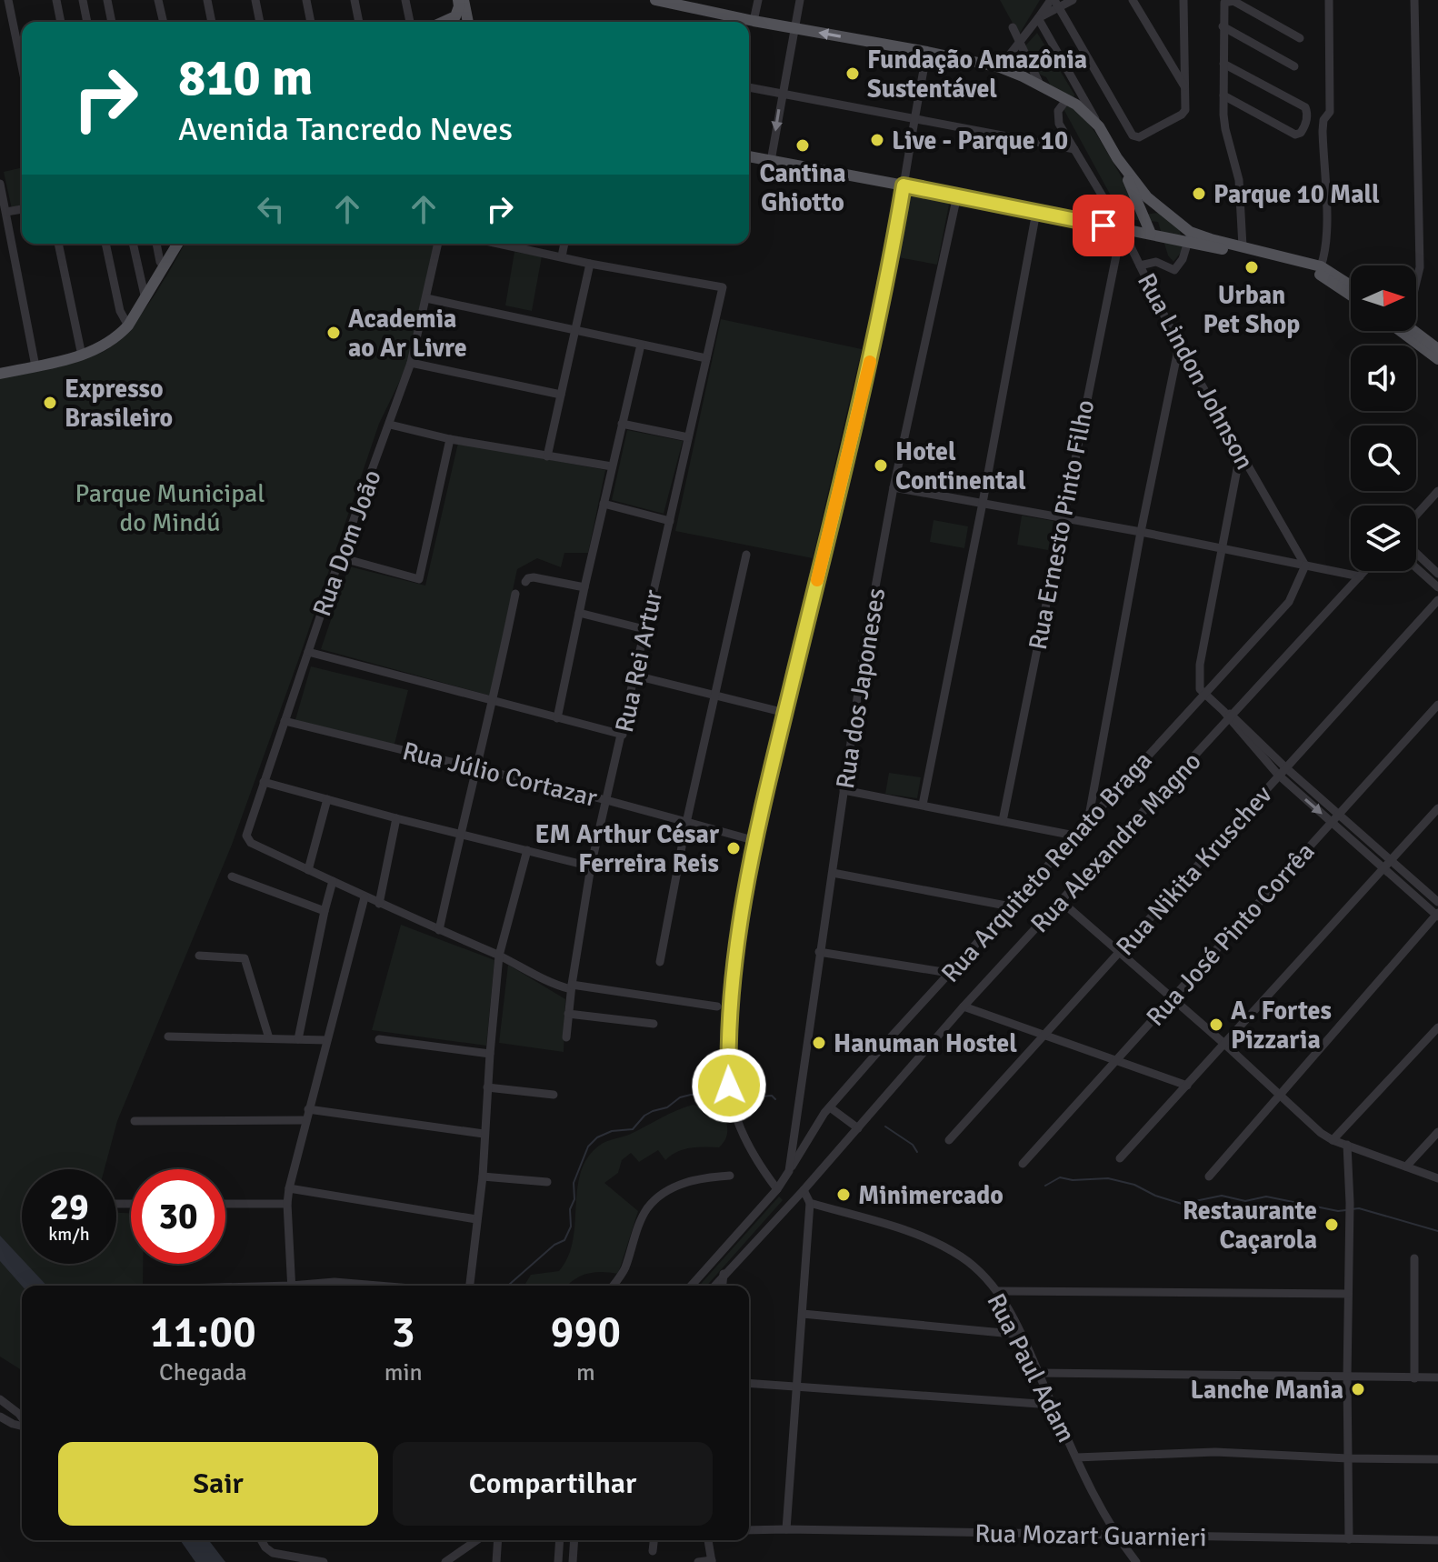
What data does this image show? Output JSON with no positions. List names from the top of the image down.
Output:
{
  "streets": {
    "street": [
      "Rua Lindon Johnson",
      "Rua Ernesto Pinto Filho",
      "Rua Dom João",
      "Rua Rei Artur",
      "Rua dos Japoneses",
      "Rua Júlio Cortazar",
      "Rua Alexandre Magno",
      "Rua Arquiteto Renato Braga",
      "Rua Nikita Kruschev",
      "Rua José Pinto Corrêa",
      "Rua Paul Adam",
      "Rua Mozart Guarnieri"
    ]
  },
  "crossings": [
    ["Rua Lindon Johnson", "Rua Ernesto Pinto Filho"],
    ["Rua Lindon Johnson", "Rua Arquiteto Renato Braga"],
    ["Rua Dom João", "Rua Júlio Cortazar"],
    ["Rua Rei Artur", "Rua Júlio Cortazar"],
    ["Rua dos Japoneses", "Rua Arquiteto Renato Braga"],
    ["Rua Paul Adam", "Rua Mozart Guarnieri"]
  ],
  "parks": ["Parque Municipal do Mindú"],
  "places": [
    "Fundação Amazônia Sustentável",
    "Live - Parque 10",
    "Cantina Ghiotto",
    "Parque 10 Mall",
    "Urban Pet Shop",
    "Academia ao Ar Livre",
    "Expresso Brasileiro",
    "Hotel Continental",
    "EM Arthur César Ferreira Reis",
    "A. Fortes Pizzaria",
    "Hanuman Hostel",
    "Minimercado",
    "Restaurante Caçarola",
    "Lanche Mania"
  ],
  "north": "right",
  "page": {
    "turn": ["810 m", "Avenida Tancredo Neves"],
    "speed": "29 km/h",
    "limit": "30",
    "eta": [
      "11:00",
      "Chegada",
      "3",
      "min",
      "990",
      "m"
    ],
    "buttons": ["Sair", "Compartilhar"]
  }
}
